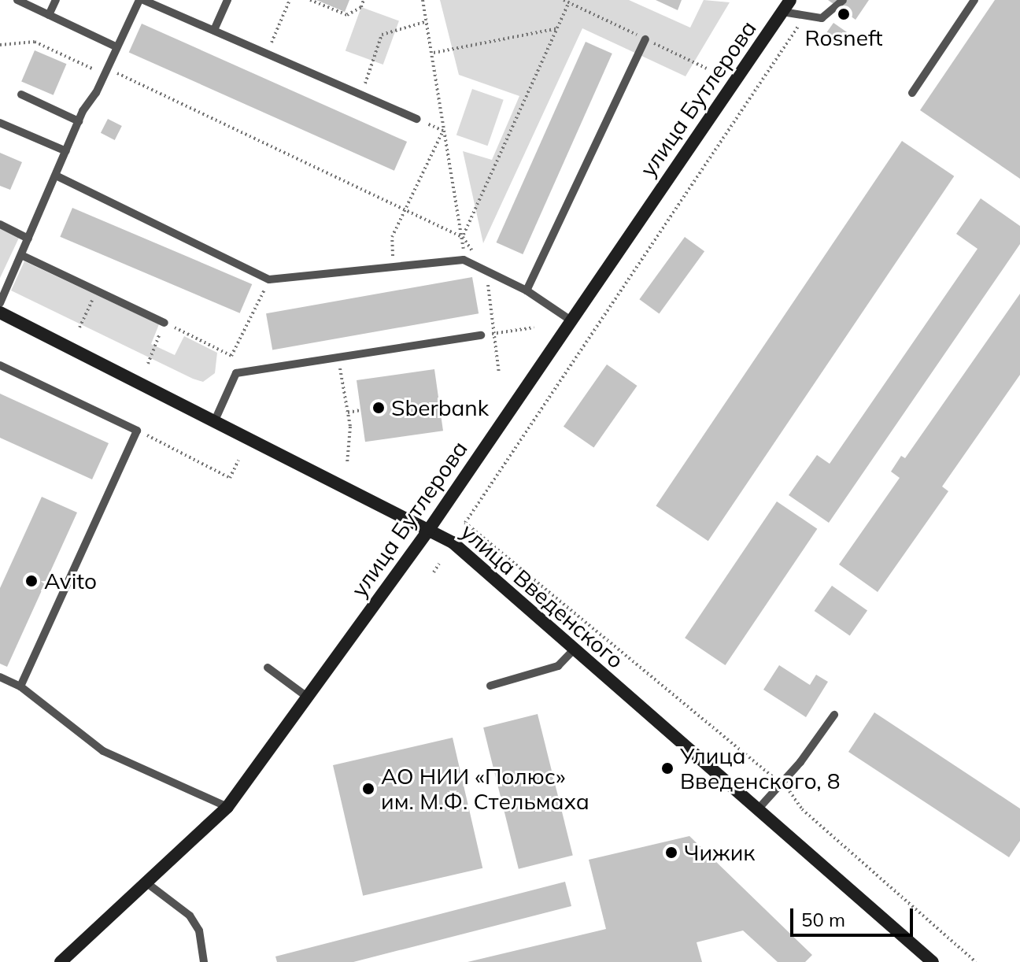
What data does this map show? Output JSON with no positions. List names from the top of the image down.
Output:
{
  "streets": {
    "street": ["улица Бутлерова", "улица Введенского"]
  },
  "crossings": [
    ["улица Бутлерова", "улица Введенского"]
  ],
  "places": [
    "Rosneft",
    "Sberbank",
    "Avito",
    "Улица Введенского, 8",
    "АО НИИ «Полюс» им. М.Ф. Стельмаха",
    "Чижик"
  ],
  "scale_bar": "50 m"
}
